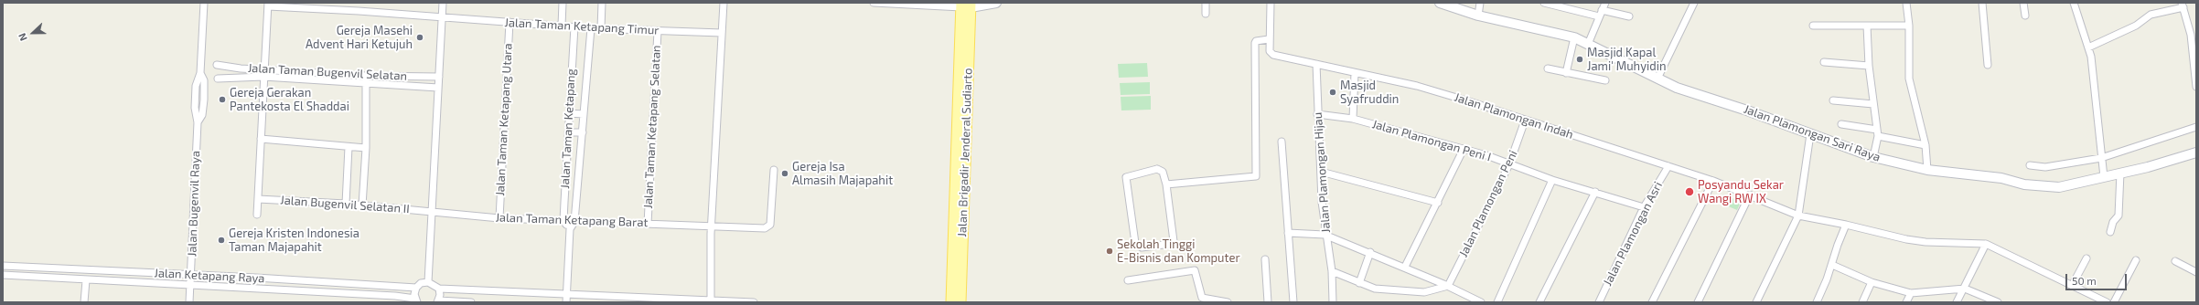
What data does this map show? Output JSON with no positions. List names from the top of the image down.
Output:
{
  "streets": {
    "main road": ["Jalan Brigadir Jenderal Sudiarto"],
    "street": [
      "Jalan Taman Ketapang Timur",
      "Jalan Taman Bugenvil Selatan",
      "Jalan Plamongan Indah",
      "Jalan Taman Ketapang Utara",
      "Jalan Taman Ketapang Selatan",
      "Jalan Taman Ketapang",
      "Jalan Plamongan Sari Raya",
      "Jalan Plamongan Peni I",
      "Jalan Plamongan Hijau",
      "Jalan Bugenvil Raya",
      "Jalan Plamongan Peni",
      "Jalan Bugenvil Selatan II",
      "Jalan Taman Ketapang Barat",
      "Jalan Plamongan Asri",
      "Jalan Ketapang Raya"
    ]
  },
  "crossings": [
    ["Jalan Taman Ketapang Timur", "Jalan Taman Ketapang Utara"],
    ["Jalan Taman Ketapang Timur", "Jalan Taman Ketapang Selatan"],
    ["Jalan Taman Ketapang Timur", "Jalan Taman Ketapang"],
    ["Jalan Plamongan Indah", "Jalan Plamongan Hijau"],
    ["Jalan Plamongan Indah", "Jalan Plamongan Peni"],
    ["Jalan Plamongan Indah", "Jalan Plamongan Asri"],
    ["Jalan Taman Ketapang Utara", "Jalan Taman Ketapang Barat"],
    ["Jalan Taman Ketapang Selatan", "Jalan Taman Ketapang Barat"],
    ["Jalan Taman Ketapang", "Jalan Taman Ketapang Barat"],
    ["Jalan Plamongan Peni I", "Jalan Plamongan Hijau"],
    ["Jalan Plamongan Peni I", "Jalan Plamongan Peni"],
    ["Jalan Plamongan Peni I", "Jalan Plamongan Asri"],
    ["Jalan Bugenvil Raya", "Jalan Ketapang Raya"],
    ["Jalan Bugenvil Selatan II", "Jalan Taman Ketapang Barat"]
  ],
  "places": [
    "Gereja Masehi Advent Hari Ketujuh",
    "Masjid Kapal Jami' Muhyidin",
    "Masjid Syafruddin",
    "Gereja Gerakan Pantekosta El Shaddai",
    "Gereja Isa Almasih Majapahit",
    "Posyandu Sekar Wangi RW IX",
    "Gereja Kristen Indonesia Taman Majapahit",
    "Sekolah Tinggi E-Bisnis dan Komputer"
  ],
  "scale_bar": "50 m",
  "north": "left"
}
